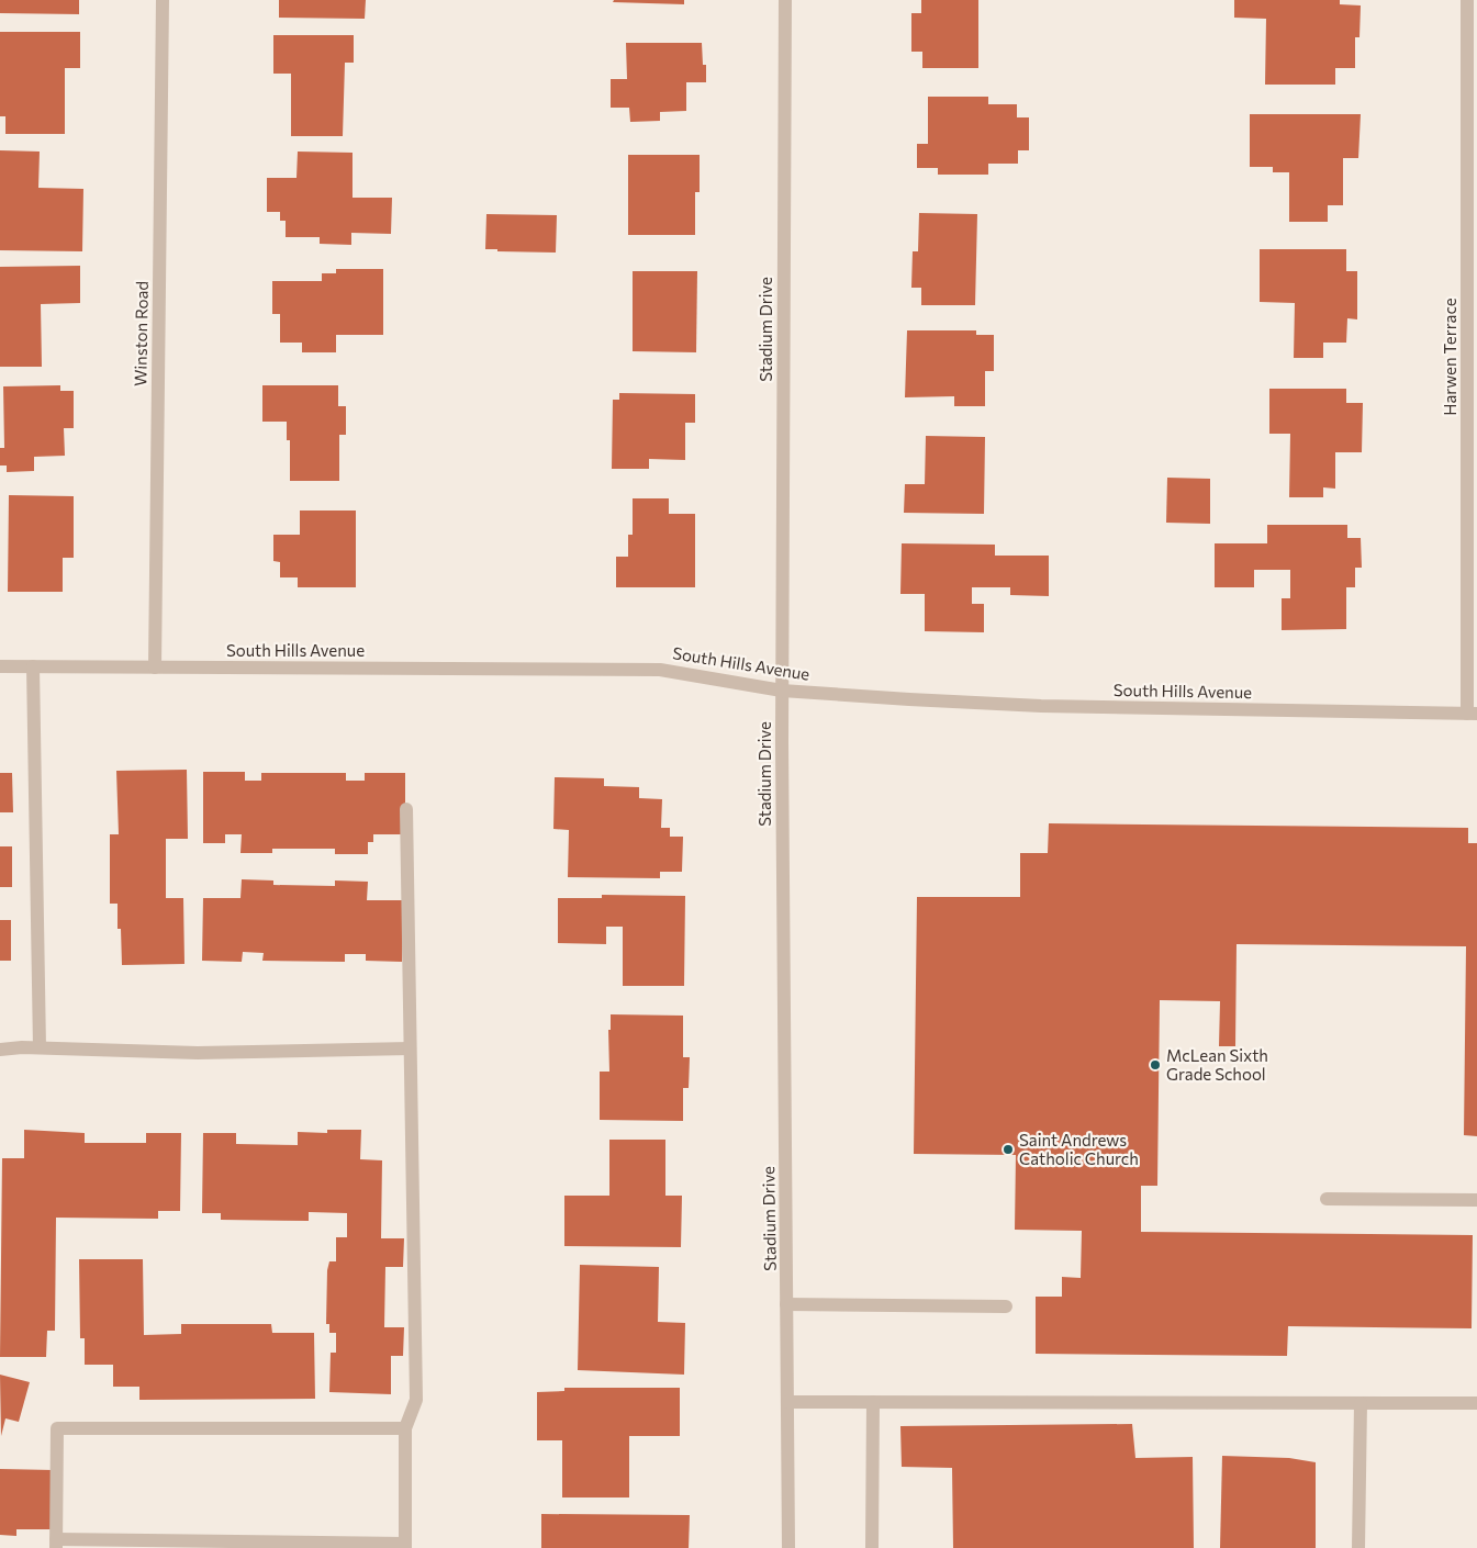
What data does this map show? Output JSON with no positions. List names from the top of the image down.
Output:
{
  "streets": {
    "street": [
      "Stadium Drive",
      "Winston Road",
      "Harwen Terrace",
      "South Hills Avenue"
    ]
  },
  "crossings": [
    ["Stadium Drive", "South Hills Avenue"],
    ["Winston Road", "South Hills Avenue"],
    ["Harwen Terrace", "South Hills Avenue"]
  ],
  "places": ["McLean Sixth Grade School", "Saint Andrews Catholic Church"]
}
